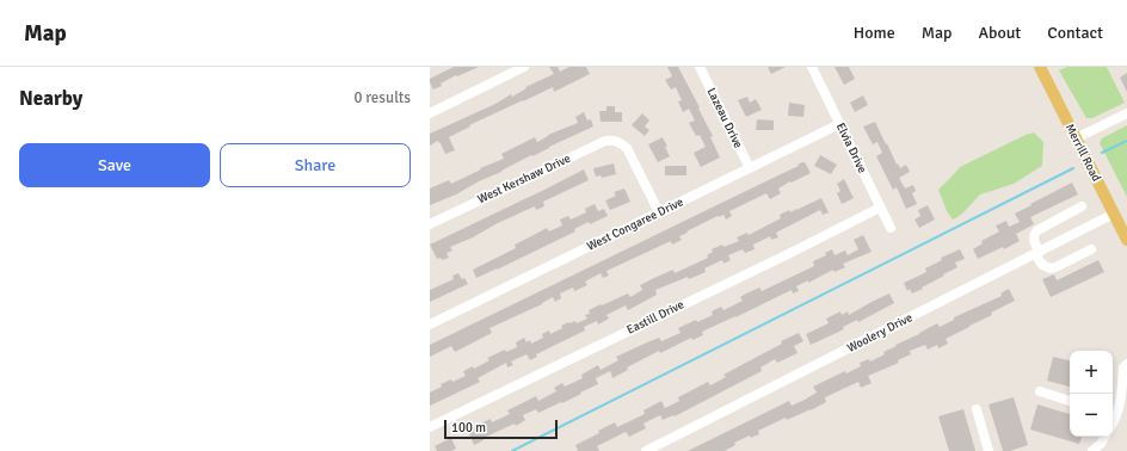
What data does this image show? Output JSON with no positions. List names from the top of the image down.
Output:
{
  "streets": {
    "main road": ["Merrill Road"],
    "street": [
      "Lazeau Drive",
      "Elvia Drive",
      "West Kershaw Drive",
      "West Congaree Drive",
      "Eastill Drive",
      "Woolery Drive"
    ]
  },
  "crossings": [
    ["Lazeau Drive", "West Congaree Drive"],
    ["Elvia Drive", "West Congaree Drive"],
    ["Elvia Drive", "Eastill Drive"],
    ["Merrill Road", "Woolery Drive"],
    ["West Kershaw Drive", "West Congaree Drive"]
  ],
  "scale_bar": "100 m",
  "page": {
    "header": "Map",
    "nav": [
      "Home",
      "Map",
      "About",
      "Contact"
    ],
    "heading": ["Nearby", "0 results"],
    "buttons": ["Save", "Share"],
    "map_buttons": ["+", "−"],
    "scale": "100 m"
  }
}
